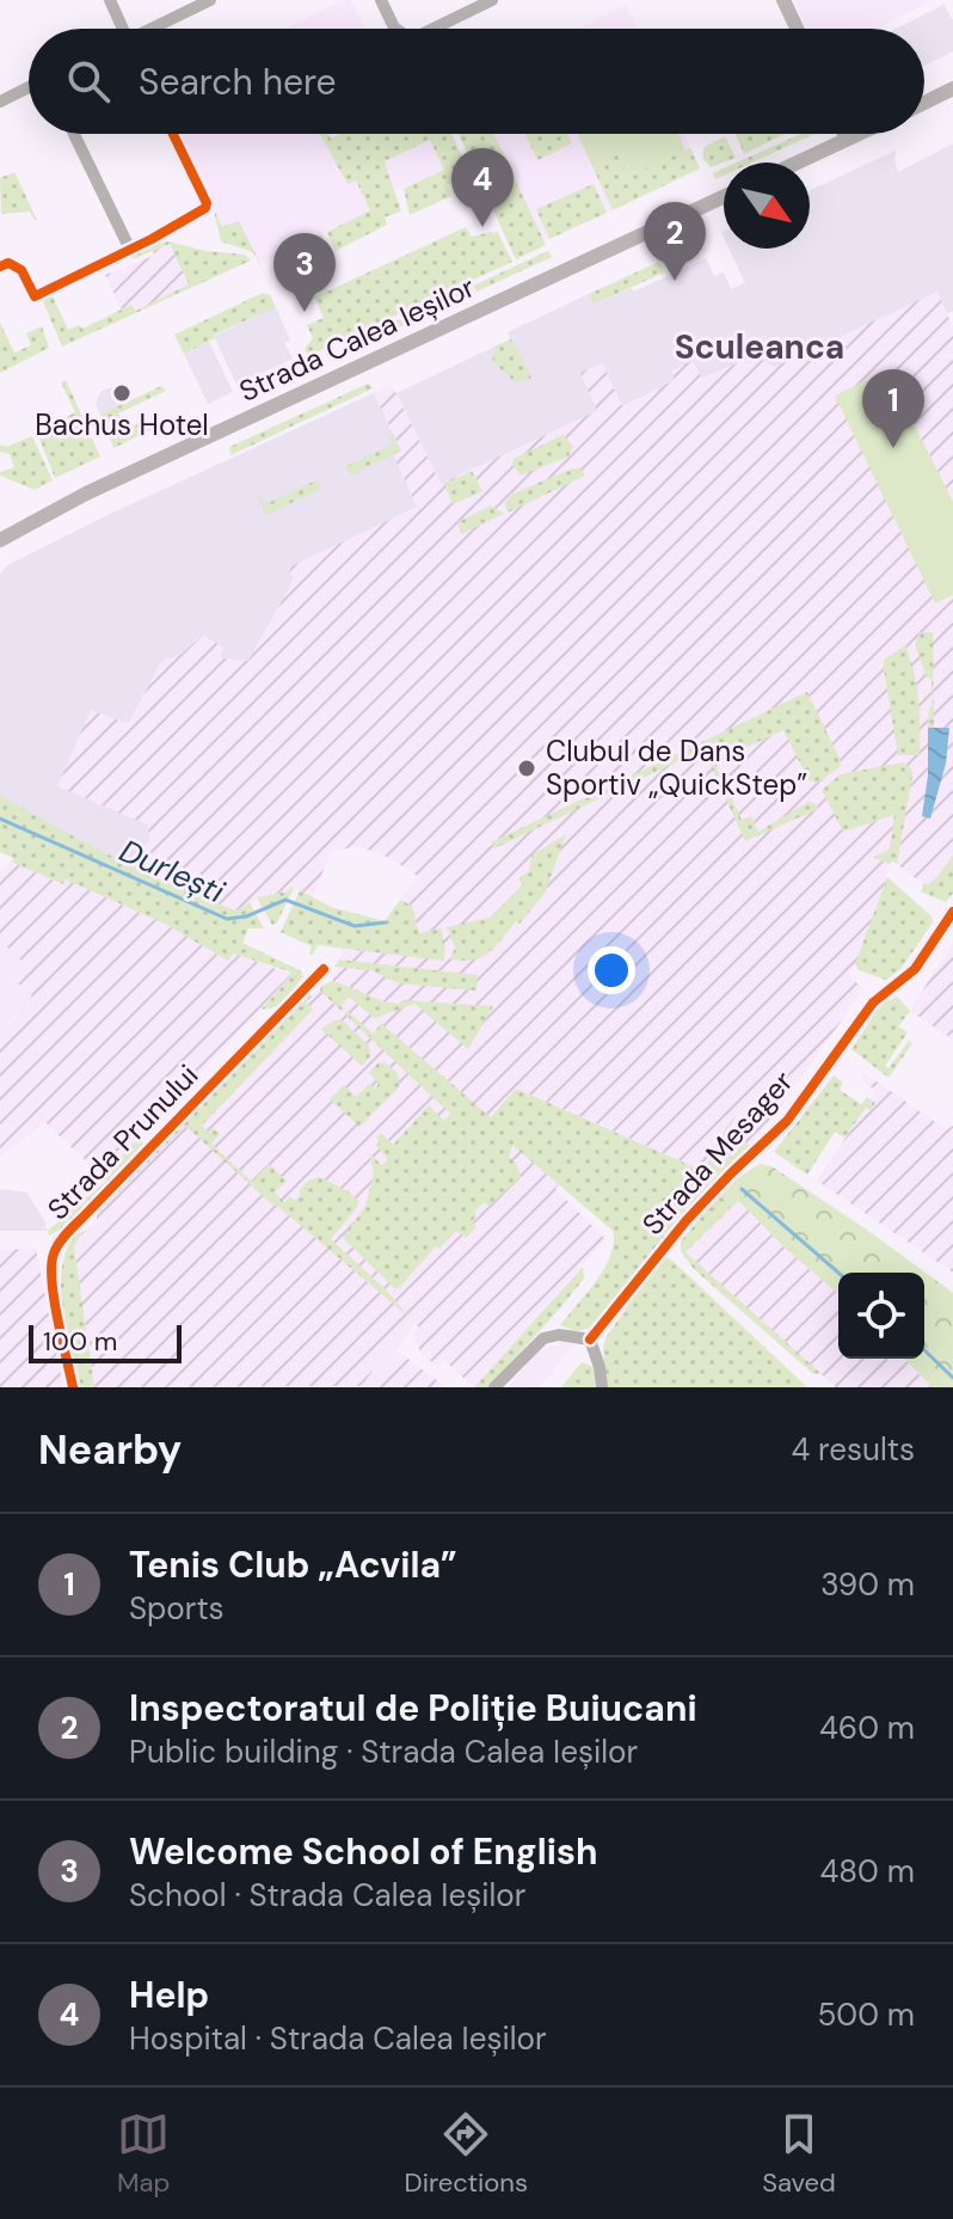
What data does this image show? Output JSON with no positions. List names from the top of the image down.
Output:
{
  "streets": {
    "main road": ["Strada Calea Ieșilor"],
    "street": ["Strada Prunului", "Strada Mesager"]
  },
  "districts": ["Sculeanca"],
  "water": ["Durlești"],
  "places": ["Bachus Hotel", "Clubul de Dans Sportiv „QuickStep”"],
  "scale_bar": "100 m",
  "north": "bottom right",
  "page": {
    "search": "Search here",
    "pins": [
      "4",
      "2",
      "3",
      "1"
    ],
    "scale": "100 m",
    "heading": ["Nearby", "4 results"],
    "list": [
      {
        "mark": "1",
        "name": "Tenis Club „Acvila”",
        "note": "Sports",
        "value": "390 m"
      },
      {
        "mark": "2",
        "name": "Inspectoratul de Poliție Buiucani",
        "note": "Public building · Strada Calea Ieșilor",
        "value": "460 m"
      },
      {
        "mark": "3",
        "name": "Welcome School of English",
        "note": "School · Strada Calea Ieșilor",
        "value": "480 m"
      },
      {
        "mark": "4",
        "name": "Help",
        "note": "Hospital · Strada Calea Ieșilor",
        "value": "500 m"
      }
    ],
    "nav": ["Map", "Directions", "Saved"]
  }
}
